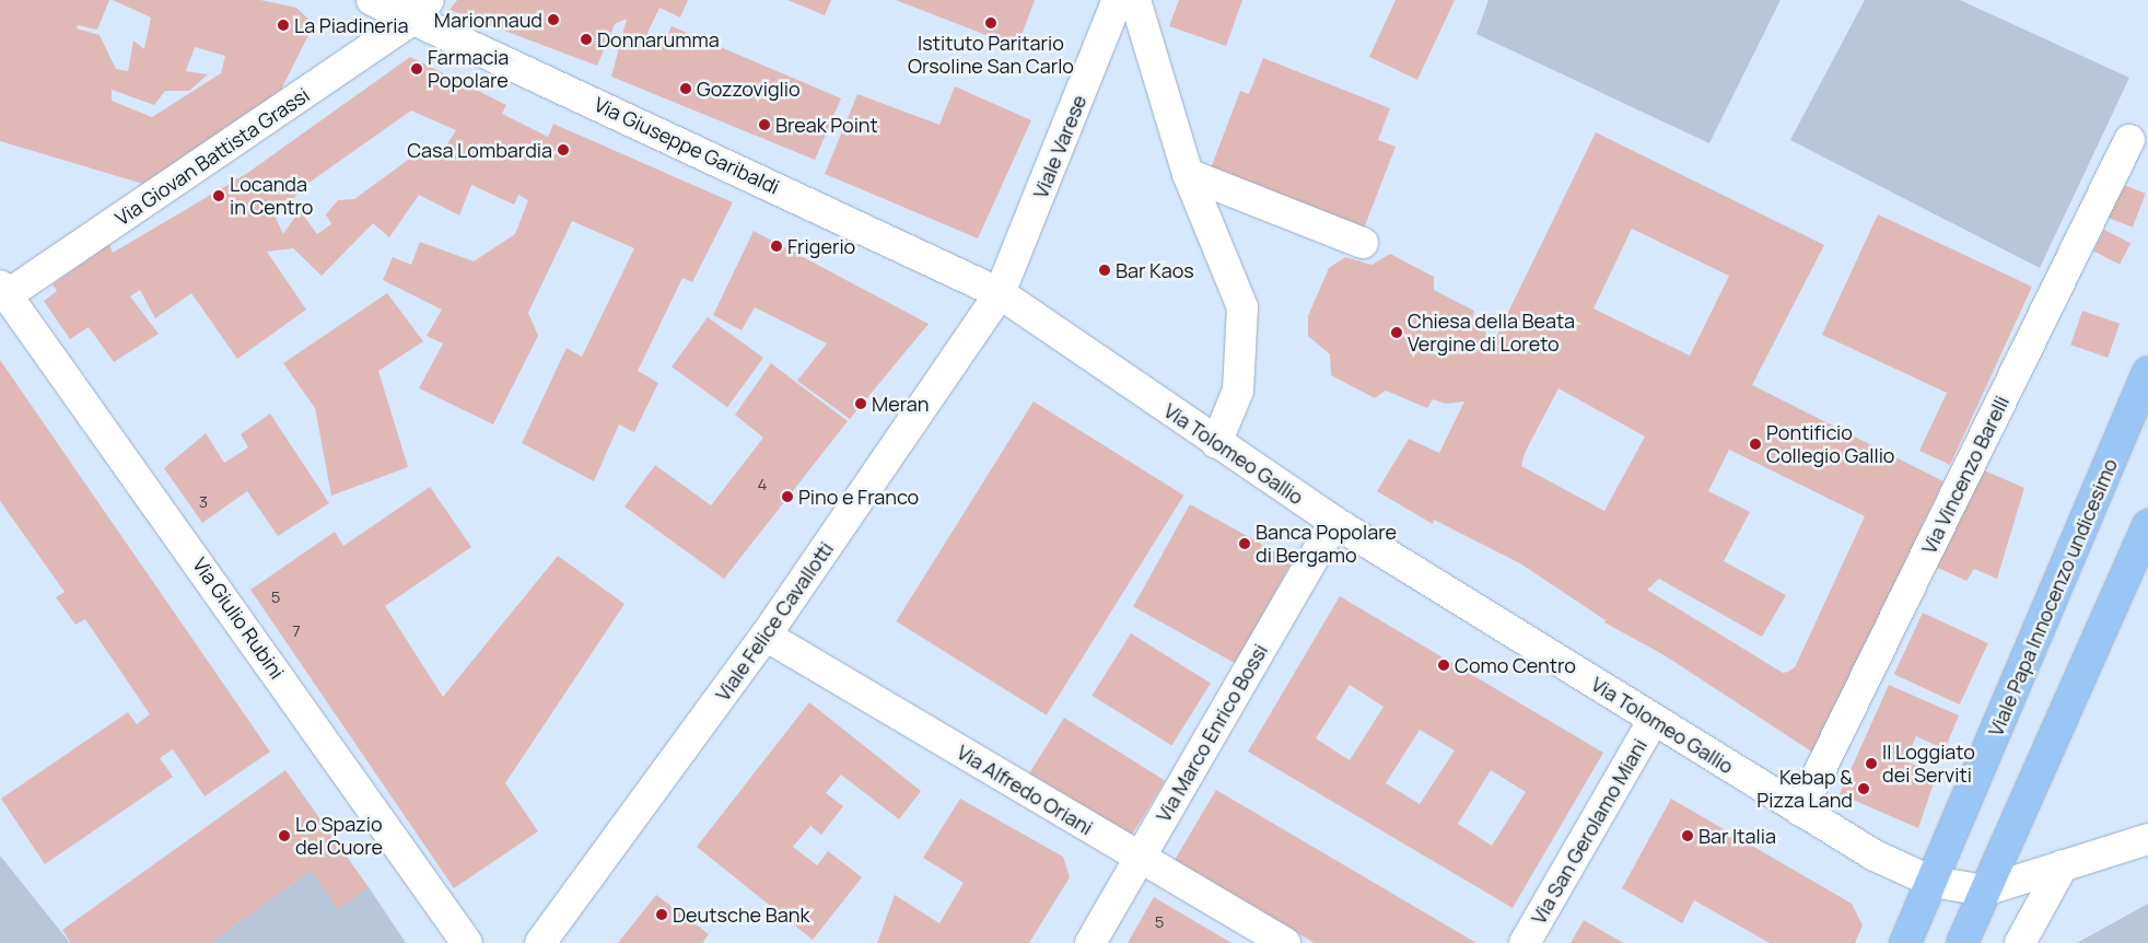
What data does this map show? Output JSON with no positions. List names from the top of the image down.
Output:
{
  "streets": {
    "main road": ["Viale Papa Innocenzo undicesimo"],
    "street": [
      "Via Giuseppe Garibaldi",
      "Viale Varese",
      "Via Giovan Battista Grassi",
      "Via Tolomeo Gallio",
      "Via Vincenzo Barelli",
      "Via Giulio Rubini",
      "Viale Felice Cavallotti",
      "Via Marco Enrico Bossi",
      "Via Alfredo Oriani",
      "Via San Gerolamo Miani"
    ]
  },
  "crossings": [
    ["Via Giuseppe Garibaldi", "Viale Varese"],
    ["Via Giuseppe Garibaldi", "Via Giovan Battista Grassi"],
    ["Via Giuseppe Garibaldi", "Via Tolomeo Gallio"],
    ["Via Giuseppe Garibaldi", "Viale Felice Cavallotti"],
    ["Viale Varese", "Via Tolomeo Gallio"],
    ["Viale Varese", "Viale Felice Cavallotti"],
    ["Via Giovan Battista Grassi", "Via Giulio Rubini"],
    ["Via Tolomeo Gallio", "Via Vincenzo Barelli"],
    ["Via Tolomeo Gallio", "Viale Papa Innocenzo undicesimo"],
    ["Via Tolomeo Gallio", "Viale Felice Cavallotti"],
    ["Via Tolomeo Gallio", "Via Marco Enrico Bossi"],
    ["Via Tolomeo Gallio", "Via San Gerolamo Miani"],
    ["Viale Felice Cavallotti", "Via Alfredo Oriani"],
    ["Via Marco Enrico Bossi", "Via Alfredo Oriani"]
  ],
  "places": [
    "Marionnaud",
    "Istituto Paritario Orsoline San Carlo",
    "La Piadineria",
    "Donnarumma",
    "Farmacia Popolare",
    "Gozzoviglio",
    "Break Point",
    "Casa Lombardia",
    "Locanda in Centro",
    "Frigerio",
    "Bar Kaos",
    "Chiesa della Beata Vergine di Loreto",
    "Meran",
    "Pontificio Collegio Gallio",
    "Pino e Franco",
    "Banca Popolare di Bergamo",
    "Como Centro",
    "Il Loggiato dei Serviti",
    "Kebap & Pizza Land",
    "Lo Spazio del Cuore",
    "Bar Italia",
    "Deutsche Bank"
  ],
  "house_numbers": [
    "4",
    "3",
    "5",
    "7",
    "5"
  ]
}
